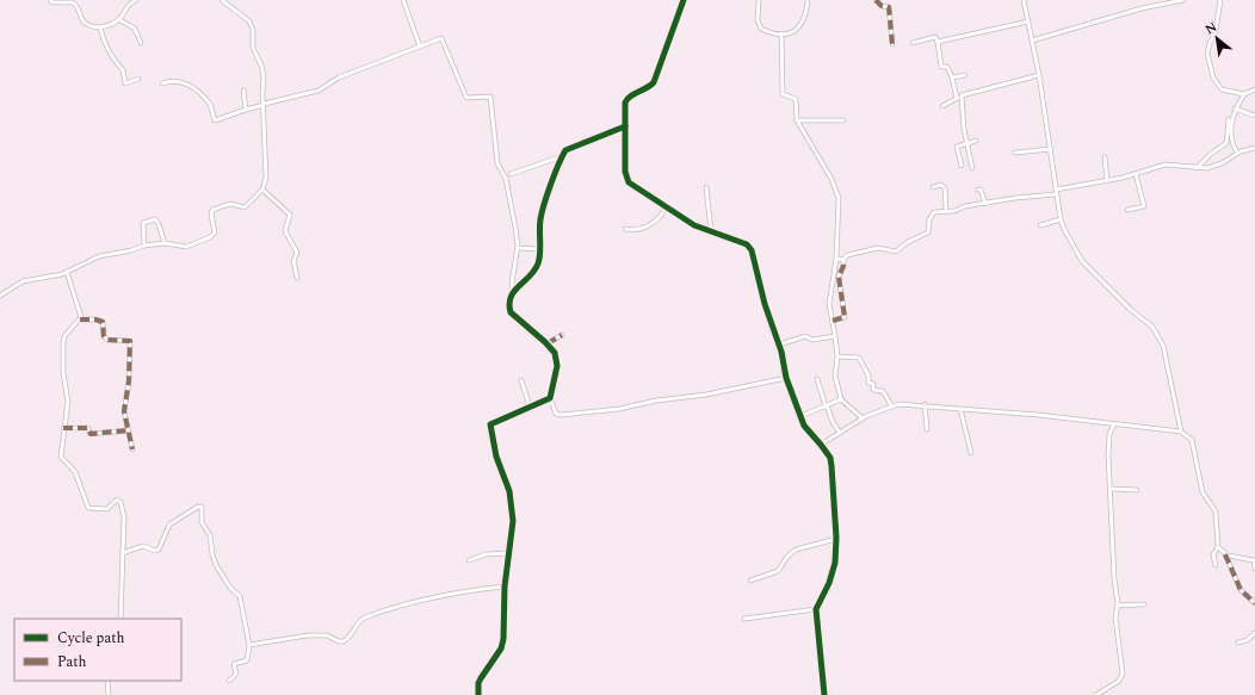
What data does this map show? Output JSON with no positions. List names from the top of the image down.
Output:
{
  "legend": ["Cycle path", "Path"],
  "north": "top left"
}
